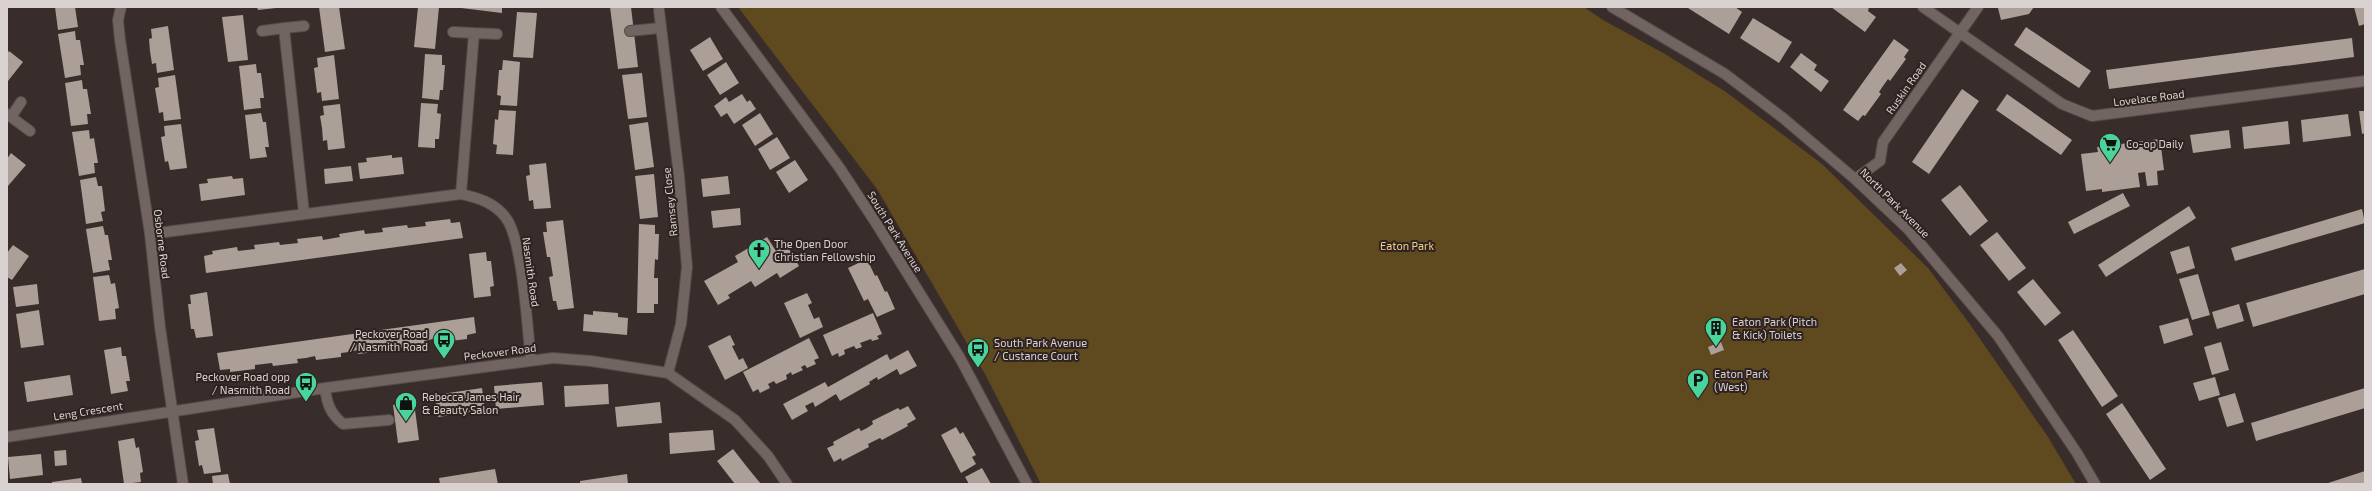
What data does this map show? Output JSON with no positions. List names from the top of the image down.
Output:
{
  "streets": {
    "street": [
      "Ruskin Road",
      "Lovelace Road",
      "Ramsey Close",
      "North Park Avenue",
      "South Park Avenue",
      "Osborne Road",
      "Nasmith Road",
      "Peckover Road",
      "Leng Crescent"
    ]
  },
  "crossings": [
    ["Ruskin Road", "Lovelace Road"],
    ["Ruskin Road", "North Park Avenue"],
    ["Ramsey Close", "Peckover Road"],
    ["Osborne Road", "Nasmith Road"],
    ["Osborne Road", "Peckover Road"],
    ["Osborne Road", "Leng Crescent"],
    ["Nasmith Road", "Peckover Road"],
    ["Peckover Road", "Leng Crescent"]
  ],
  "parks": ["Eaton Park"],
  "places": {
    "supermarket": ["Co-op Daily"],
    "church": ["The Open Door Christian Fellowship"],
    "building": ["Eaton Park (Pitch & Kick) Toilets"],
    "bus stop": ["Peckover Road / Nasmith Road", "South Park Avenue / Custance Court", "Peckover Road opp / Nasmith Road"],
    "parking": ["Eaton Park (West)"],
    "shop": ["Rebecca James Hair & Beauty Salon"]
  }
}
